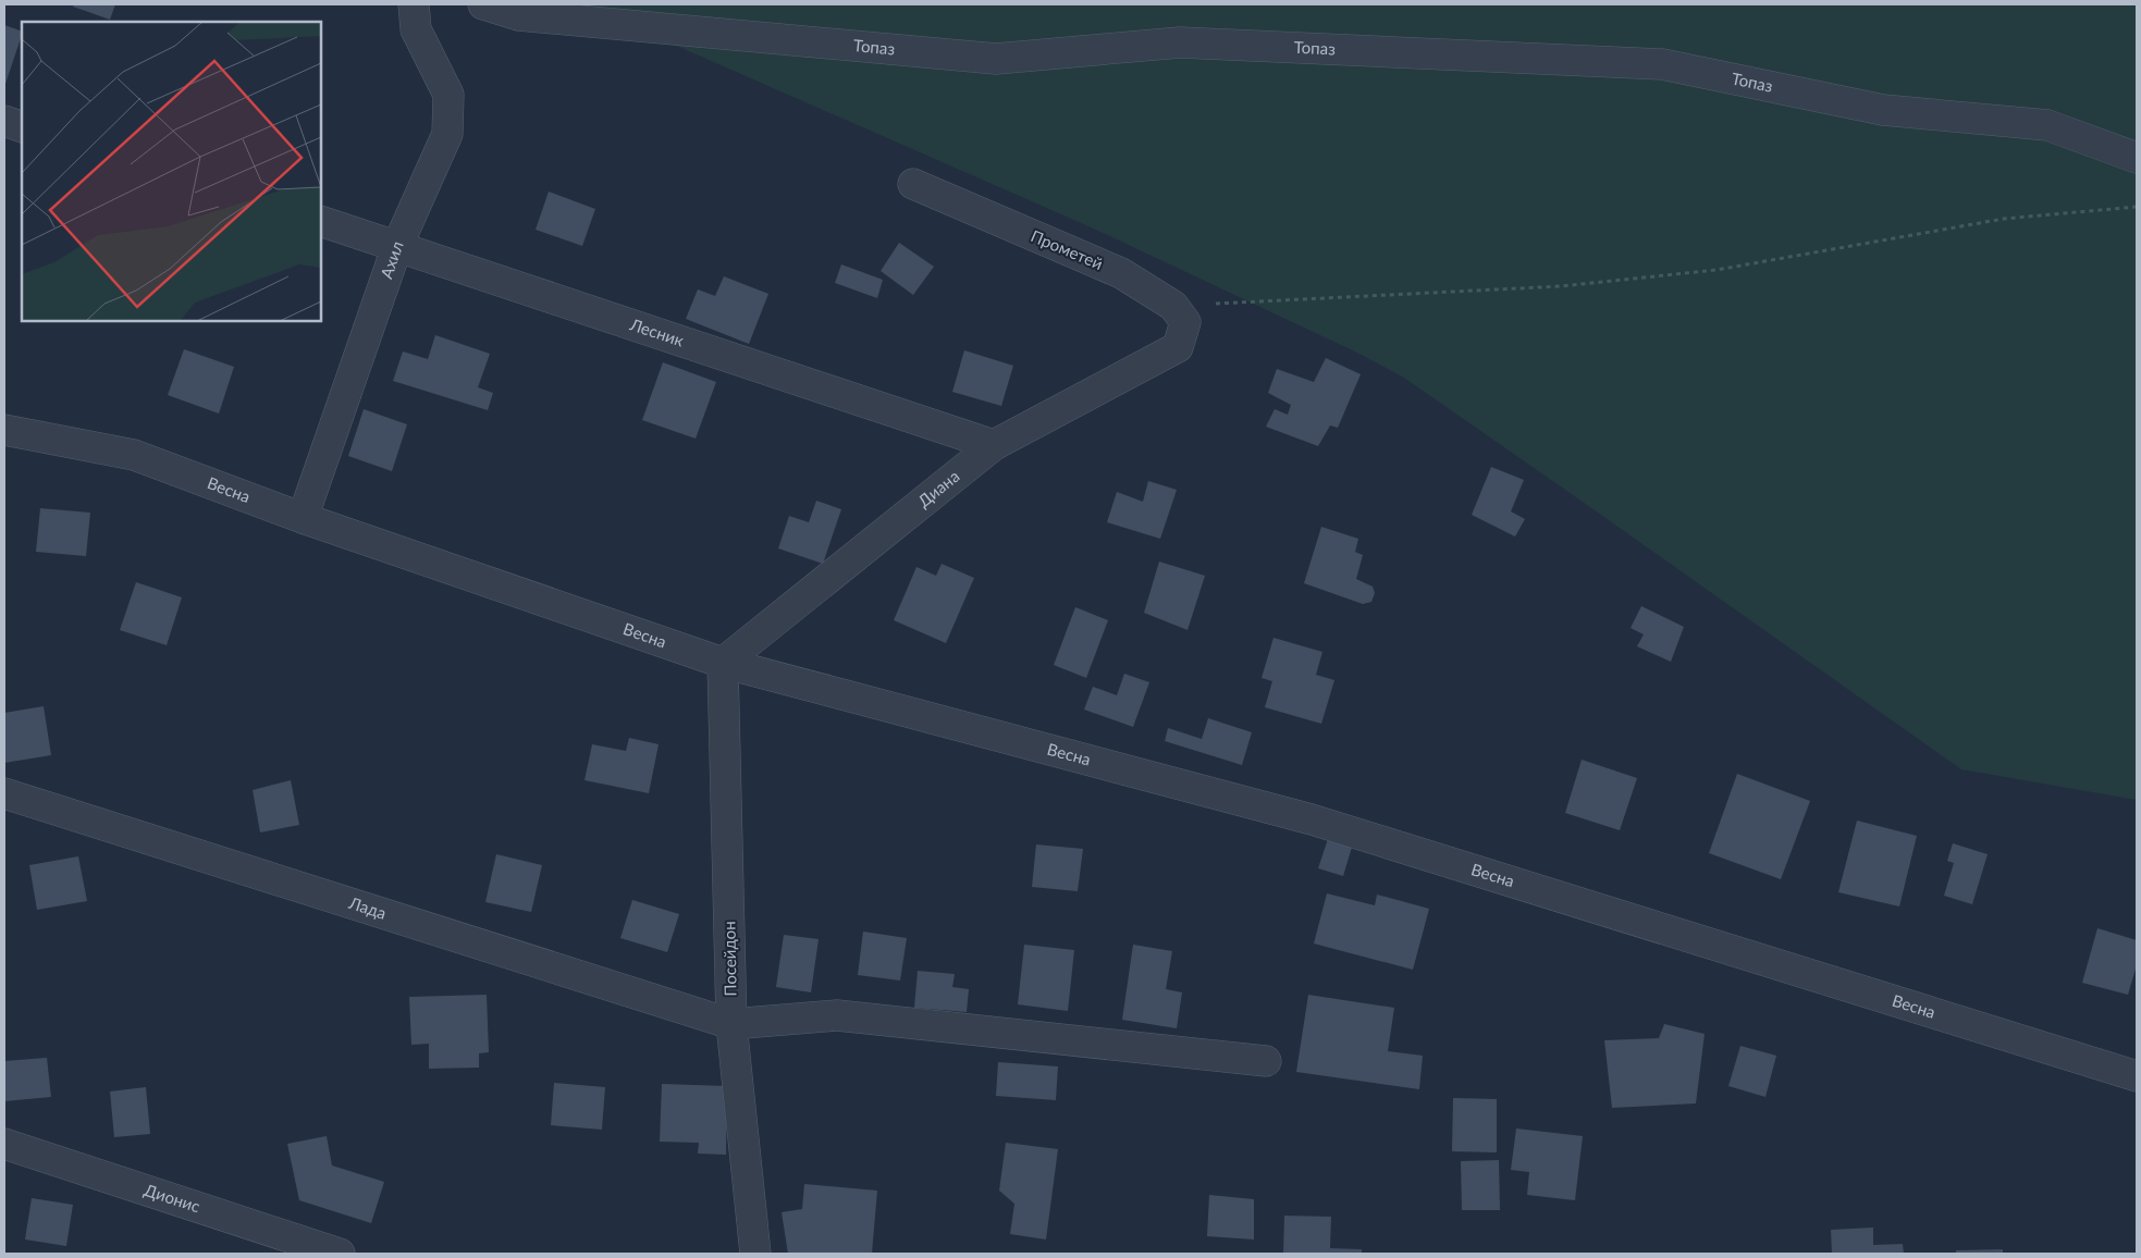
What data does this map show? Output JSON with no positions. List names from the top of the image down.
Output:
{
  "streets": {
    "street": [
      "Топаз",
      "Прометей",
      "Ахил",
      "Лесник",
      "Диана",
      "Весна",
      "Лада",
      "Посейдон",
      "Дионис"
    ]
  },
  "crossings": [
    ["Прометей", "Диана"],
    ["Ахил", "Лесник"],
    ["Ахил", "Весна"],
    ["Лесник", "Диана"],
    ["Диана", "Весна"],
    ["Диана", "Посейдон"],
    ["Весна", "Посейдон"],
    ["Лада", "Посейдон"]
  ]
}
